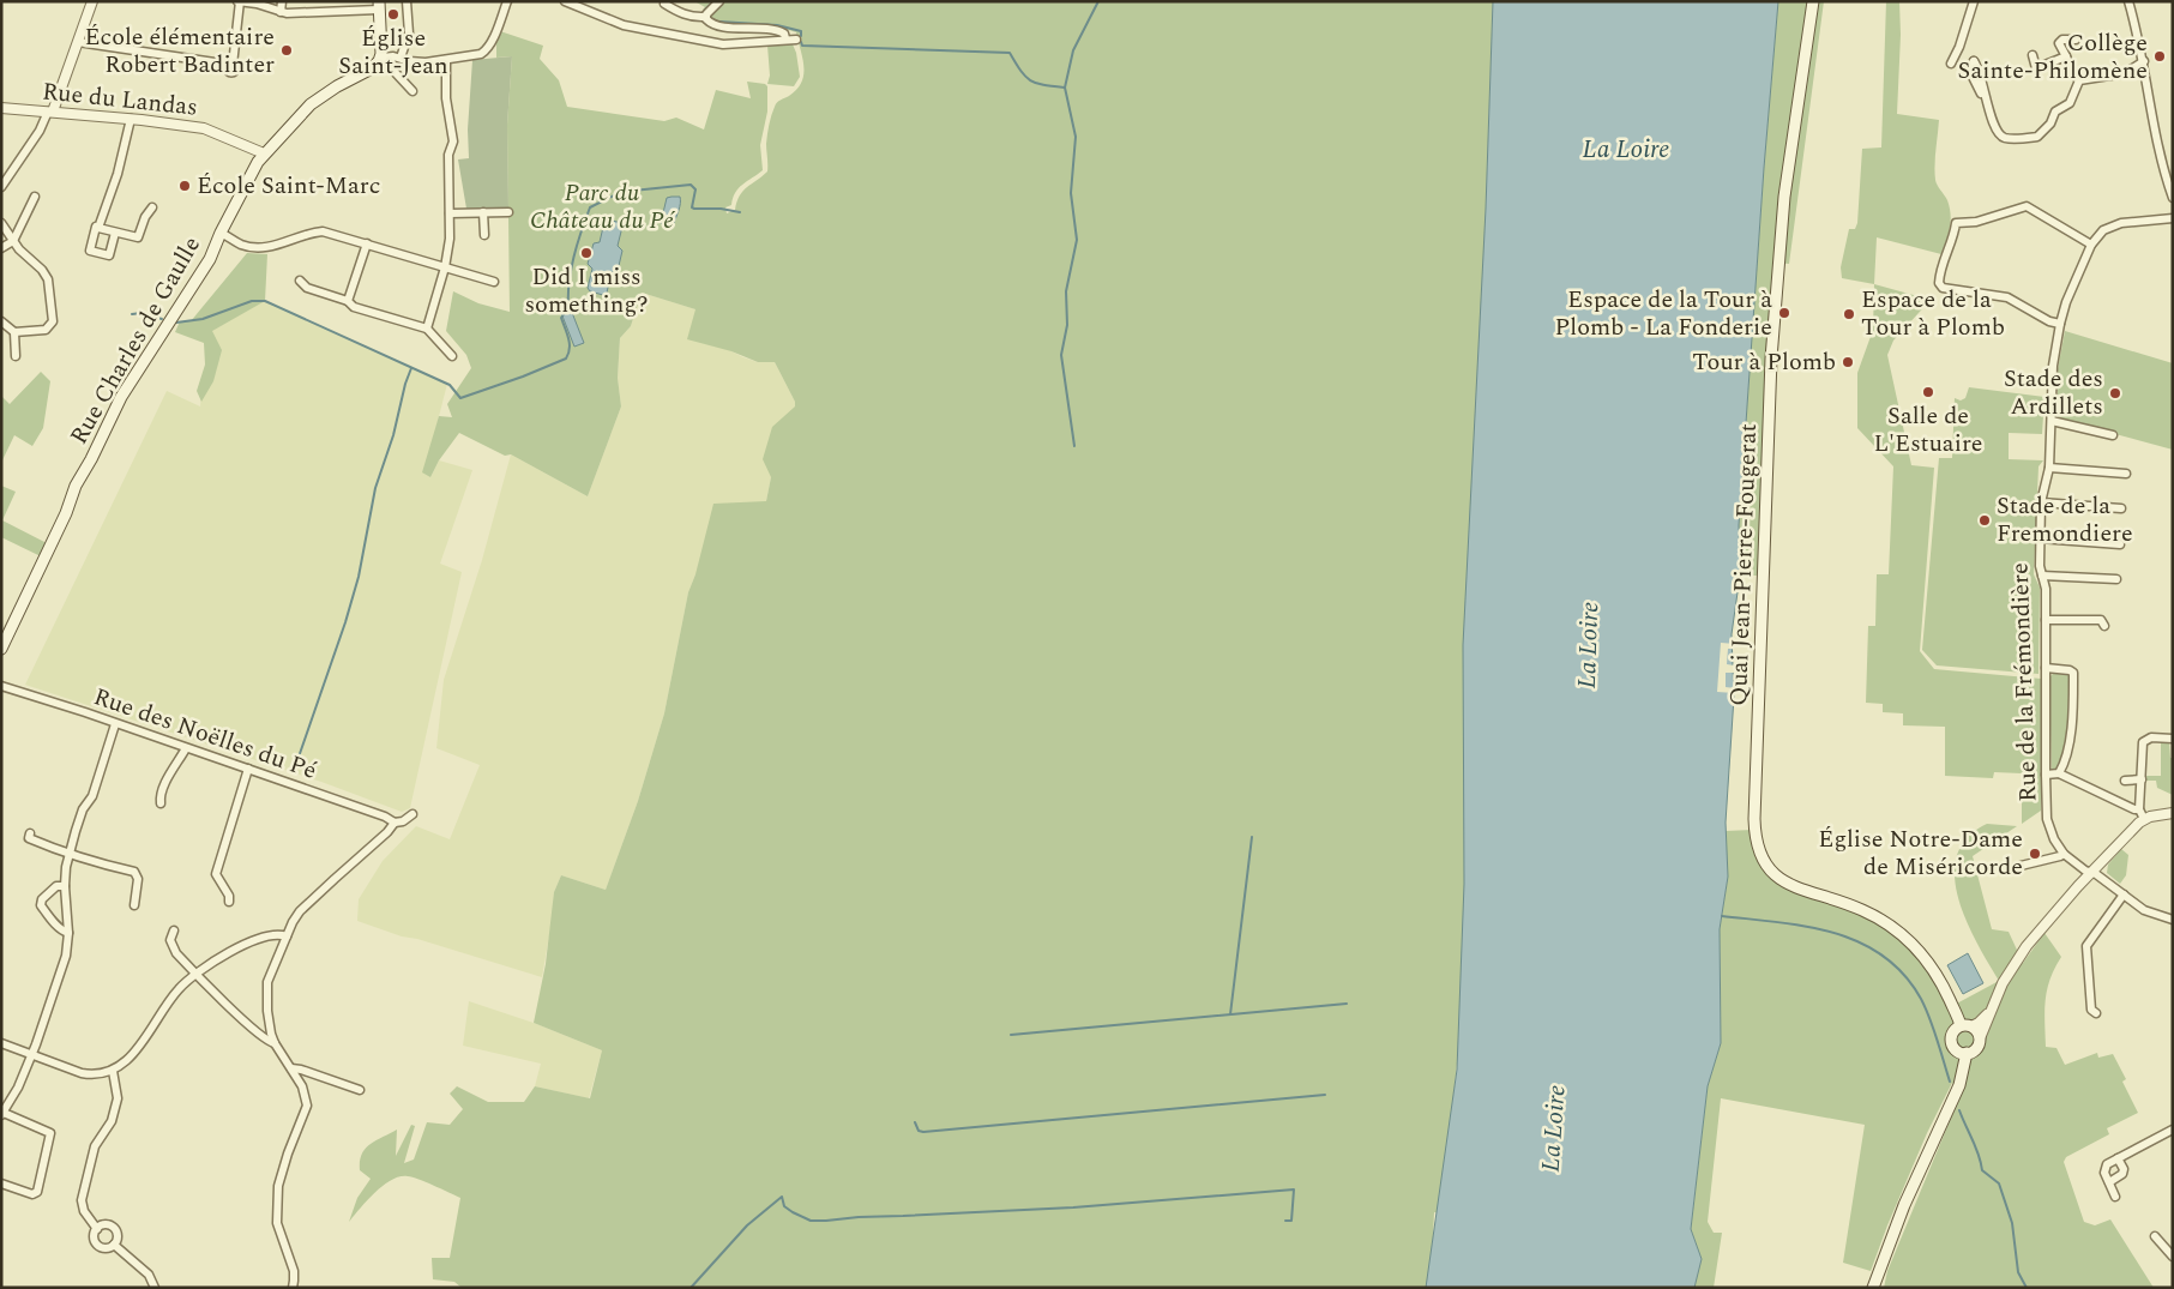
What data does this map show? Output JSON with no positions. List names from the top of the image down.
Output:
{
  "streets": {
    "main road": ["Rue Charles de Gaulle", "Quai Jean-Pierre-Fougerat"],
    "street": ["Rue du Landas", "Rue de la Frémondière", "Rue des Noëlles du Pé"]
  },
  "crossings": [
    ["Rue du Landas", "Rue Charles de Gaulle"]
  ],
  "water": ["La Loire"],
  "parks": ["Parc du Château du Pé"],
  "places": [
    "Église Saint-Jean",
    "École élémentaire Robert Badinter",
    "Collège Sainte-Philomène",
    "École Saint-Marc",
    "Did I miss something?",
    "Espace de la Tour à Plomb - La Fonderie",
    "Espace de la Tour à Plomb",
    "Tour à Plomb",
    "Salle de L'Estuaire",
    "Stade des Ardillets",
    "Stade de la Fremondiere",
    "Église Notre-Dame de Miséricorde"
  ]
}
